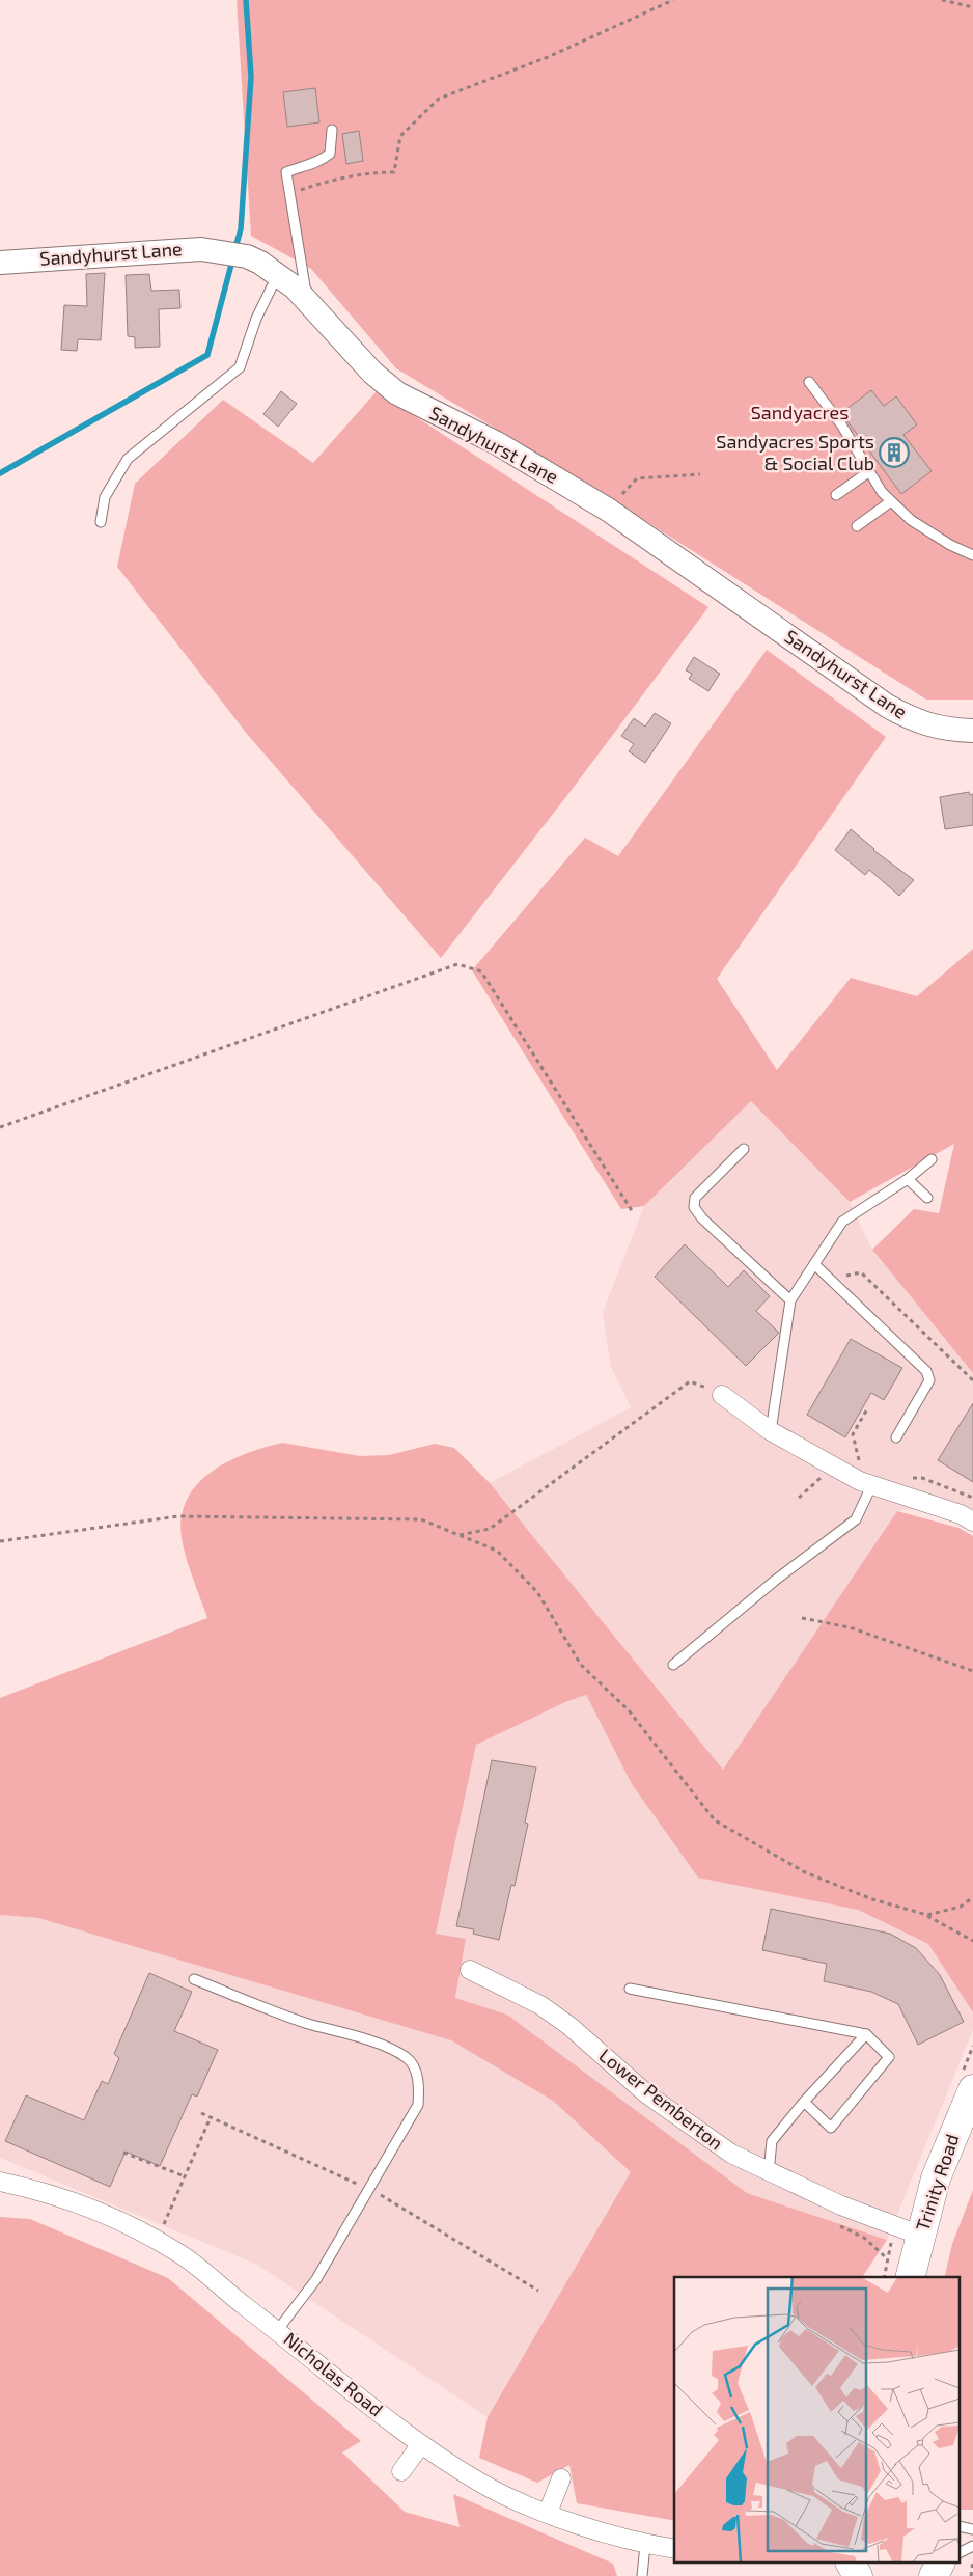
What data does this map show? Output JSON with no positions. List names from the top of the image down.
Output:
{
  "streets": {
    "main road": ["Trinity Road"],
    "street": ["Sandyhurst Lane", "Lower Pemberton", "Nicholas Road"]
  },
  "crossings": [
    ["Lower Pemberton", "Trinity Road"]
  ],
  "parks": ["Sandyacres"],
  "places": {
    "building": ["Sandyacres Sports & Social Club"]
  }
}
